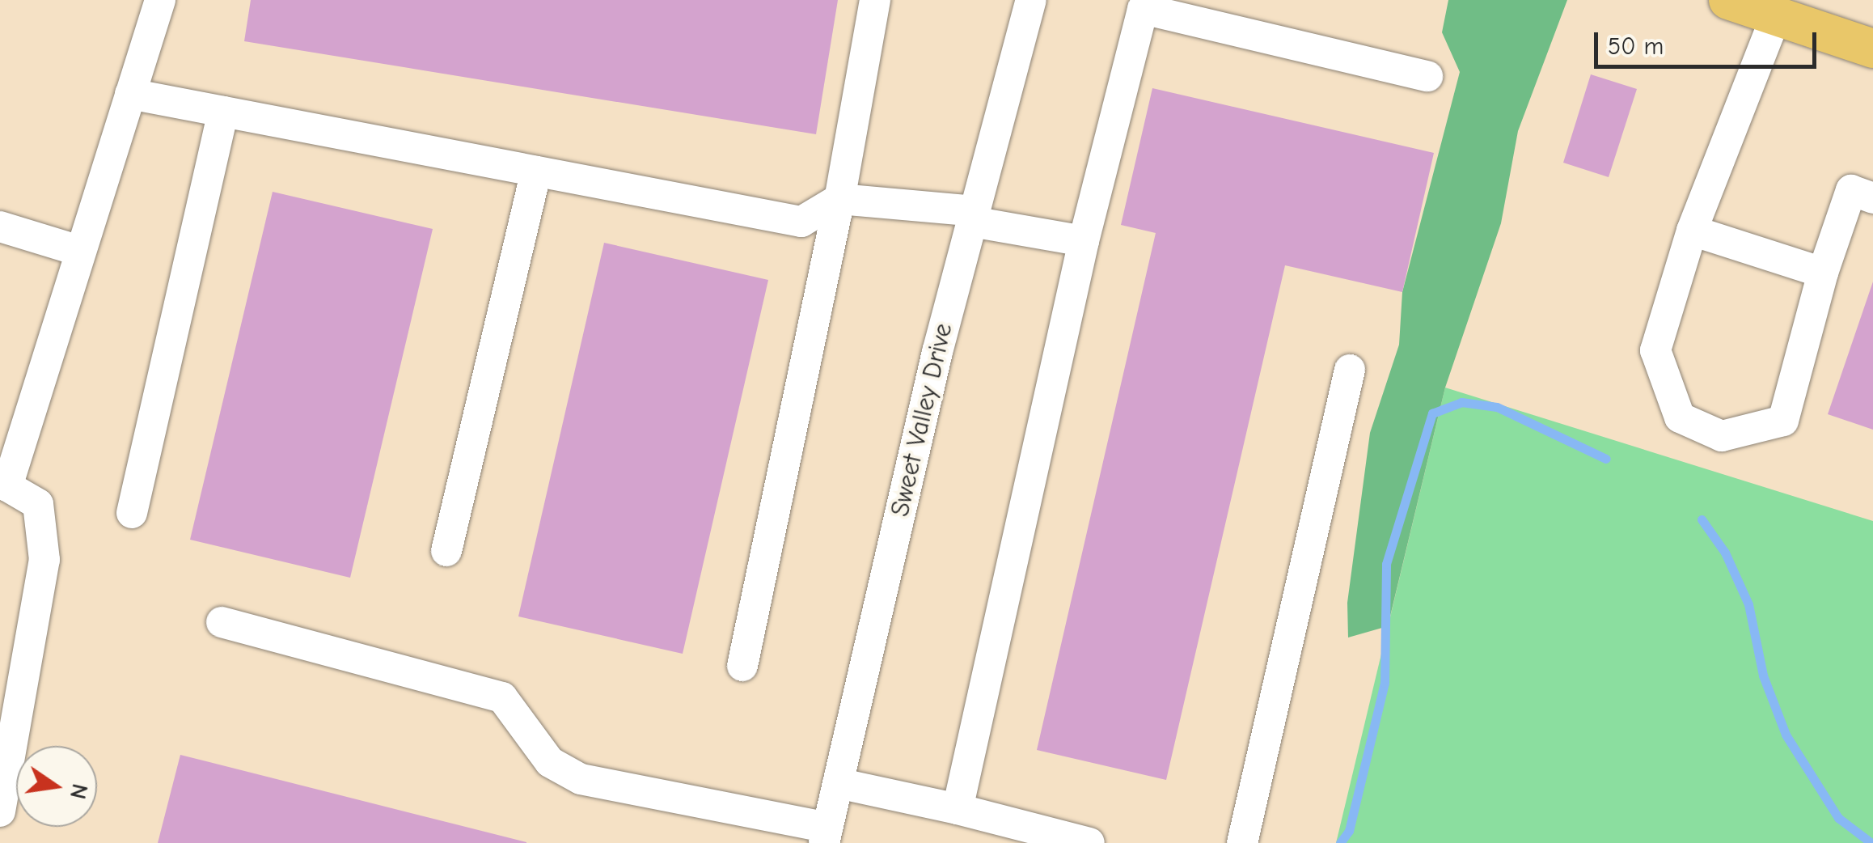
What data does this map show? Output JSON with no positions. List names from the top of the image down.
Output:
{
  "streets": {
    "street": ["Sweet Valley Drive"]
  },
  "scale_bar": "50 m",
  "north": "right"
}
